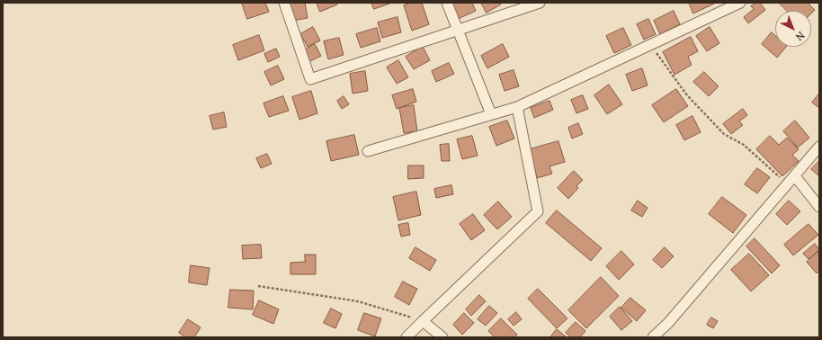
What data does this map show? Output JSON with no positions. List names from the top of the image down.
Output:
{
  "north": "bottom right"
}
